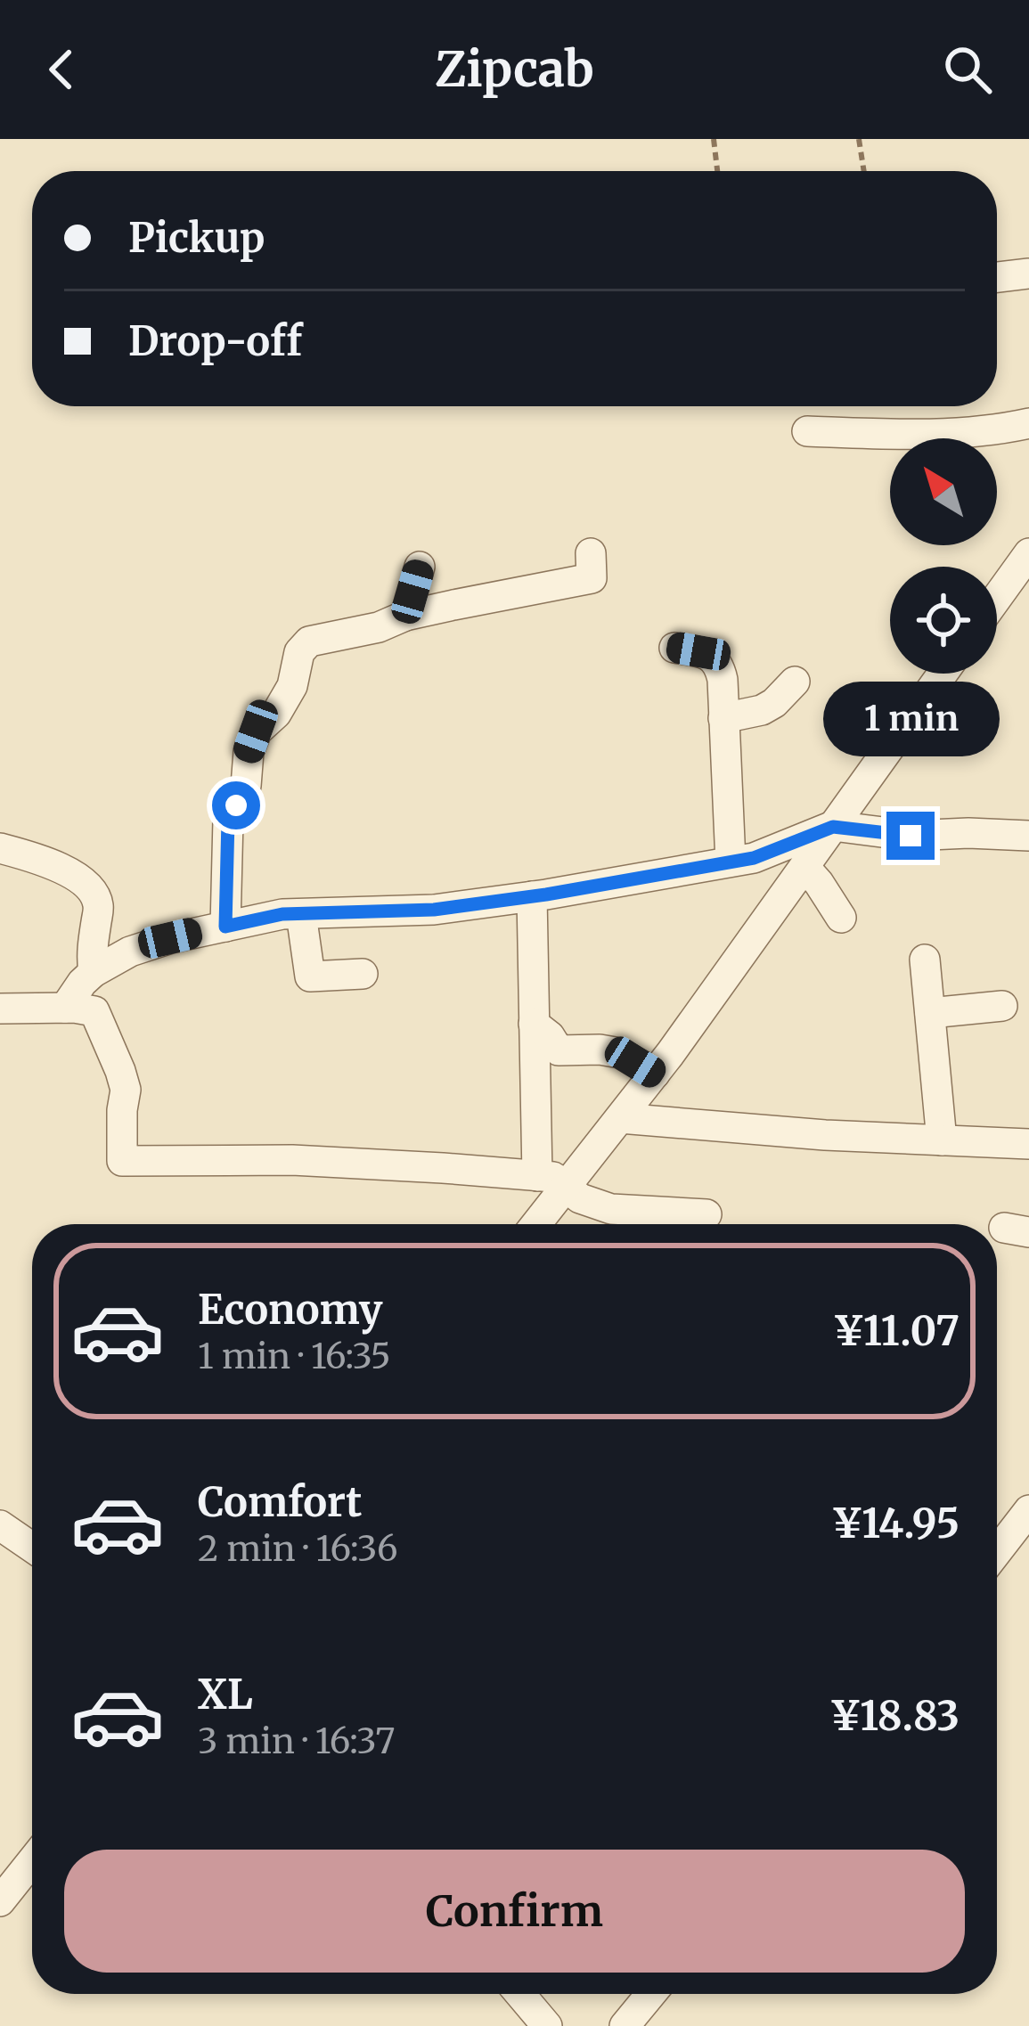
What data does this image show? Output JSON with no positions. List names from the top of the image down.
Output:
{
  "north": "top left",
  "page": {
    "header": "Zipcab",
    "banner": ["Pickup", "Drop-off"],
    "bubble": "1 min",
    "list": [
      {
        "name": "Economy",
        "note": "1 min · 16:35",
        "value": "¥11.07"
      },
      {
        "name": "Comfort",
        "note": "2 min · 16:36",
        "value": "¥14.95"
      },
      {
        "name": "XL",
        "note": "3 min · 16:37",
        "value": "¥18.83"
      }
    ],
    "buttons": "Confirm"
  }
}
